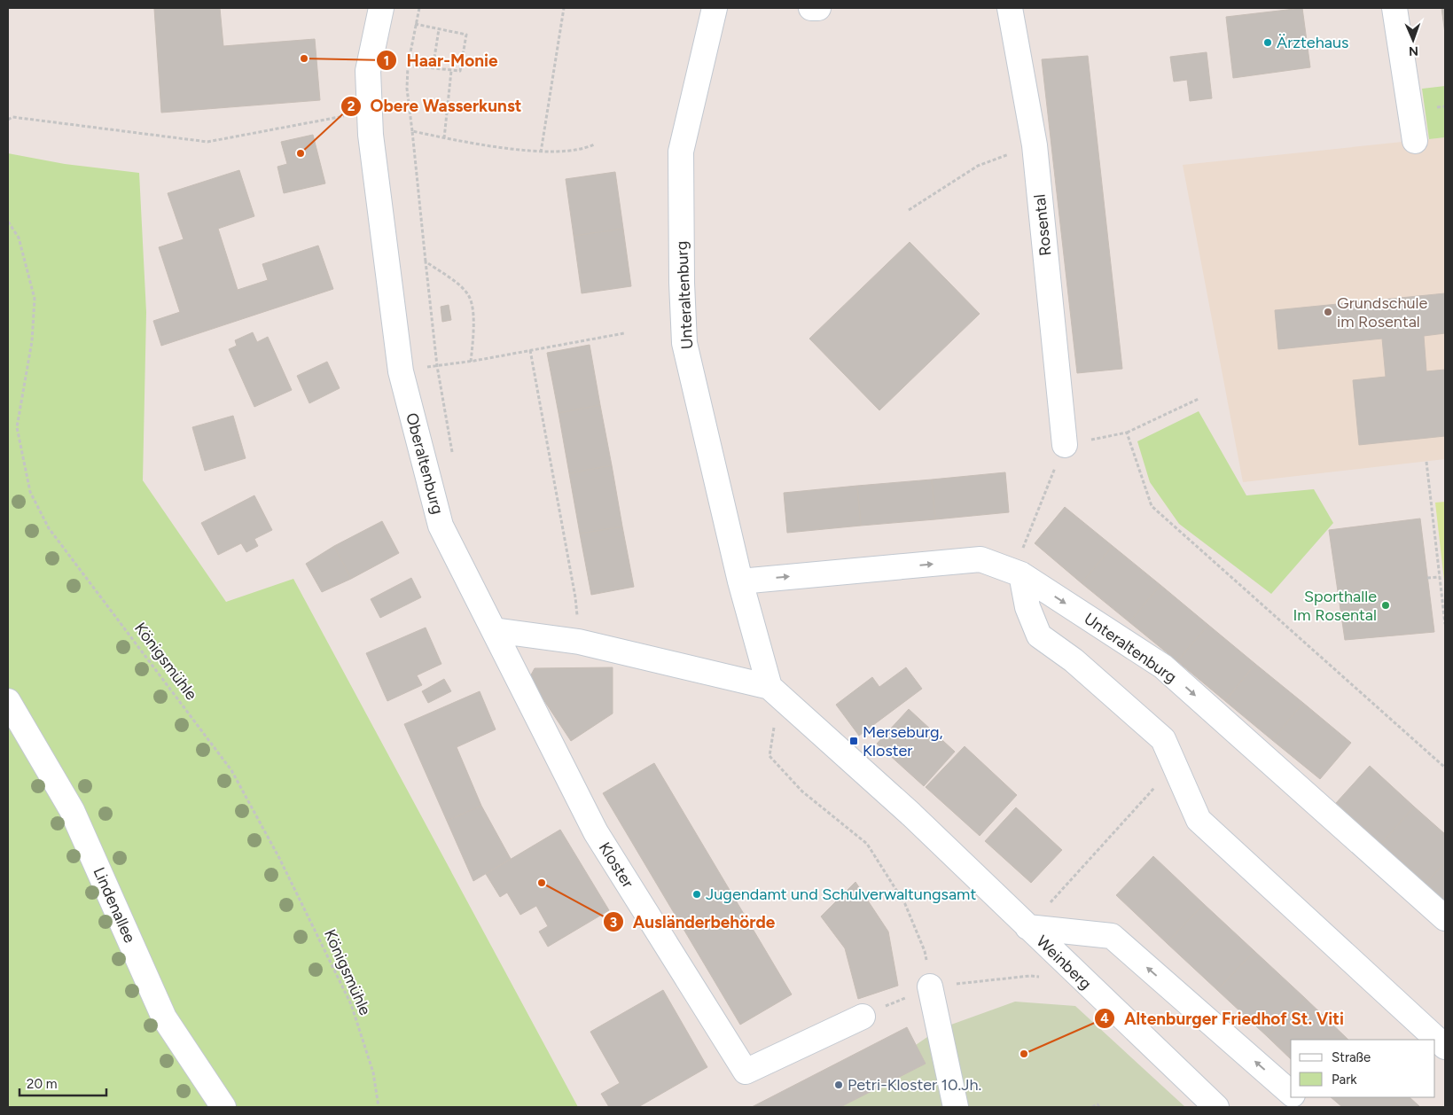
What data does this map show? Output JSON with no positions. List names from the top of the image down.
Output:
{
  "streets": {
    "street": [
      "Rosental",
      "Unteraltenburg",
      "Oberaltenburg",
      "Kloster",
      "Lindenallee",
      "Weinberg"
    ],
    "path": ["Königsmühle"]
  },
  "crossings": [
    ["Oberaltenburg", "Kloster"]
  ],
  "places": {
    "other": [
      "Ärztehaus",
      "Haar-Monie",
      "Obere Wasserkunst",
      "Grundschule im Rosental",
      "Sporthalle Im Rosental",
      "Ausländerbehörde",
      "Jugendamt und Schulverwaltungsamt",
      "Altenburger Friedhof St. Viti",
      "Petri-Kloster 10.Jh."
    ],
    "transit": ["Merseburg, Kloster"]
  },
  "legend": ["Straße", "Park"],
  "scale_bar": "20 m",
  "north": "bottom"
}
